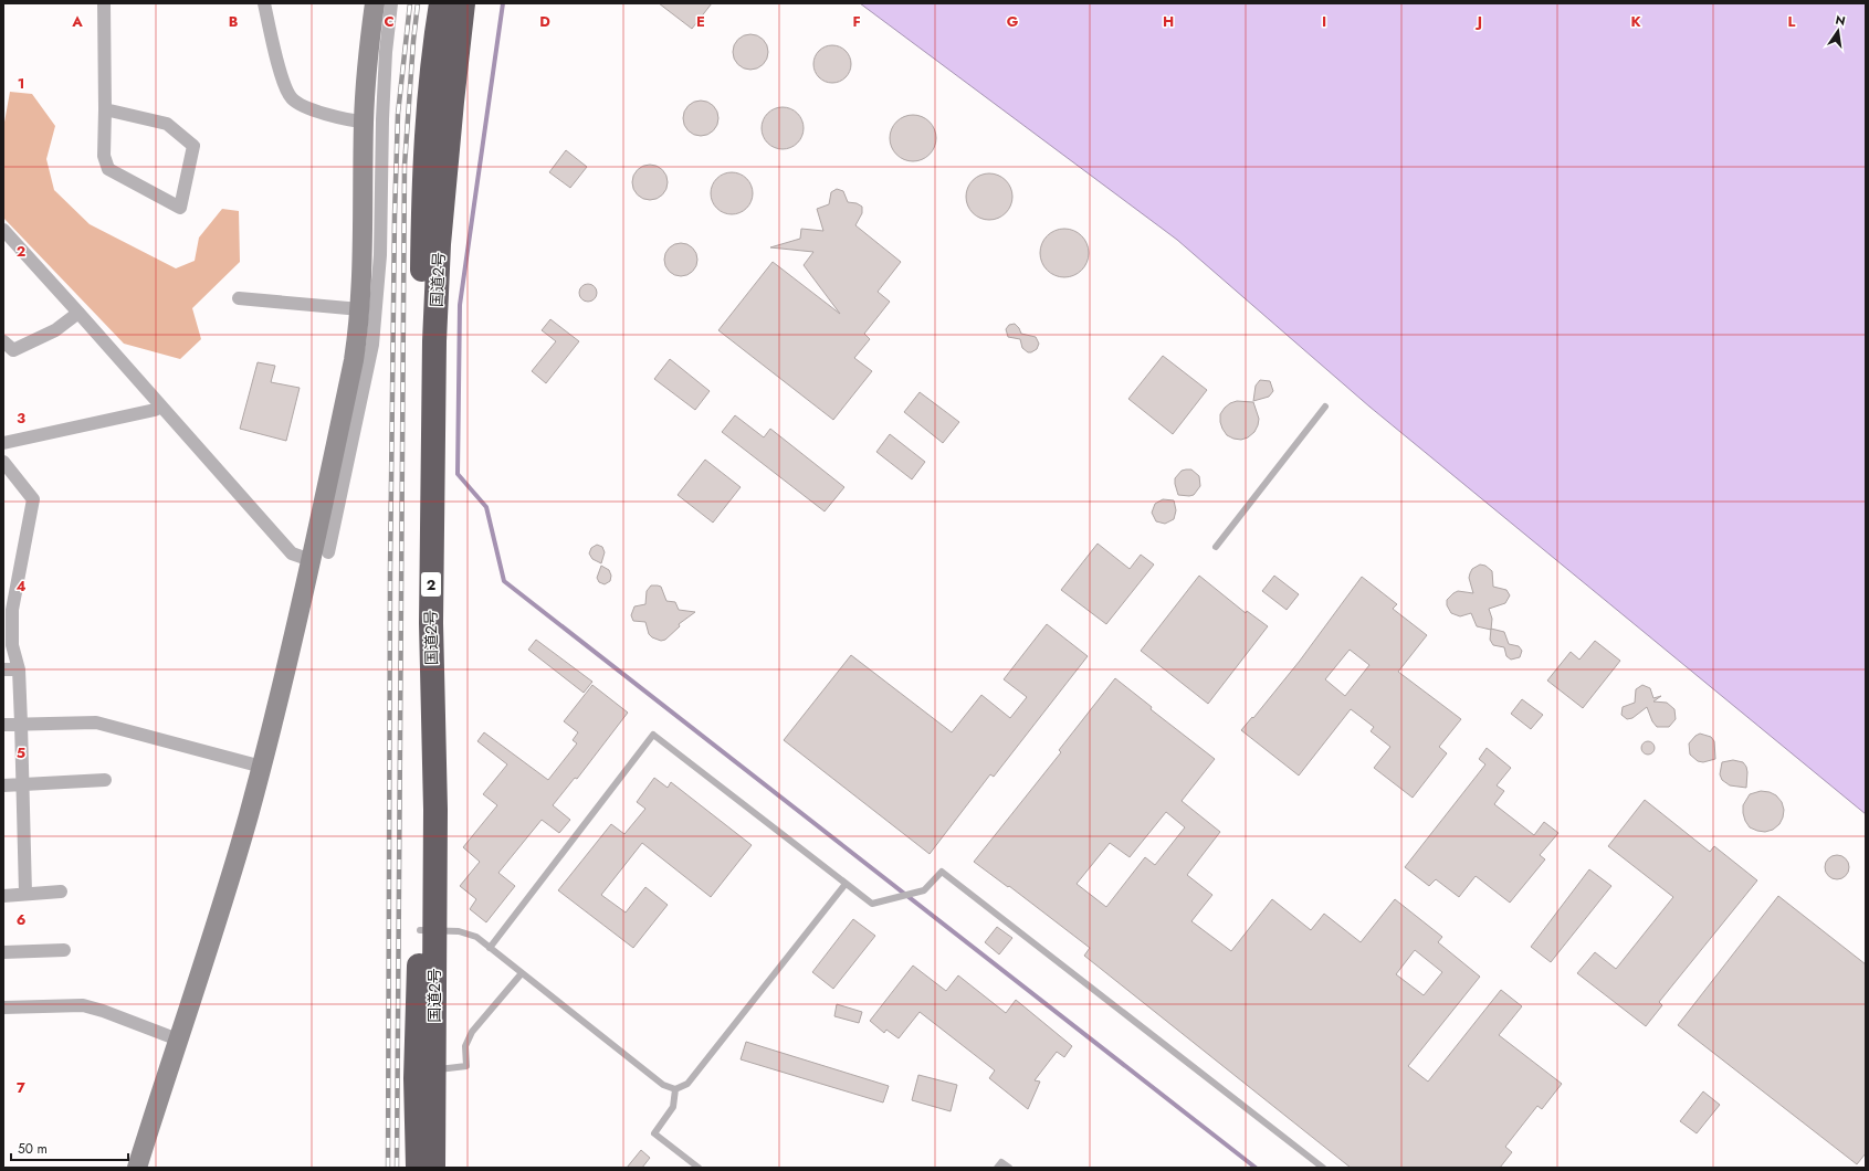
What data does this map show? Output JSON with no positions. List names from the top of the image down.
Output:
{
  "streets": {
    "highway": ["国道2号", "2"]
  },
  "scale_bar": "50 m",
  "north": "top",
  "grid": {
    "columns": [
      "A",
      "B",
      "C",
      "D",
      "E",
      "F",
      "G",
      "H",
      "I",
      "J",
      "K",
      "L"
    ],
    "rows": [
      "1",
      "2",
      "3",
      "4",
      "5",
      "6",
      "7"
    ]
  }
}
